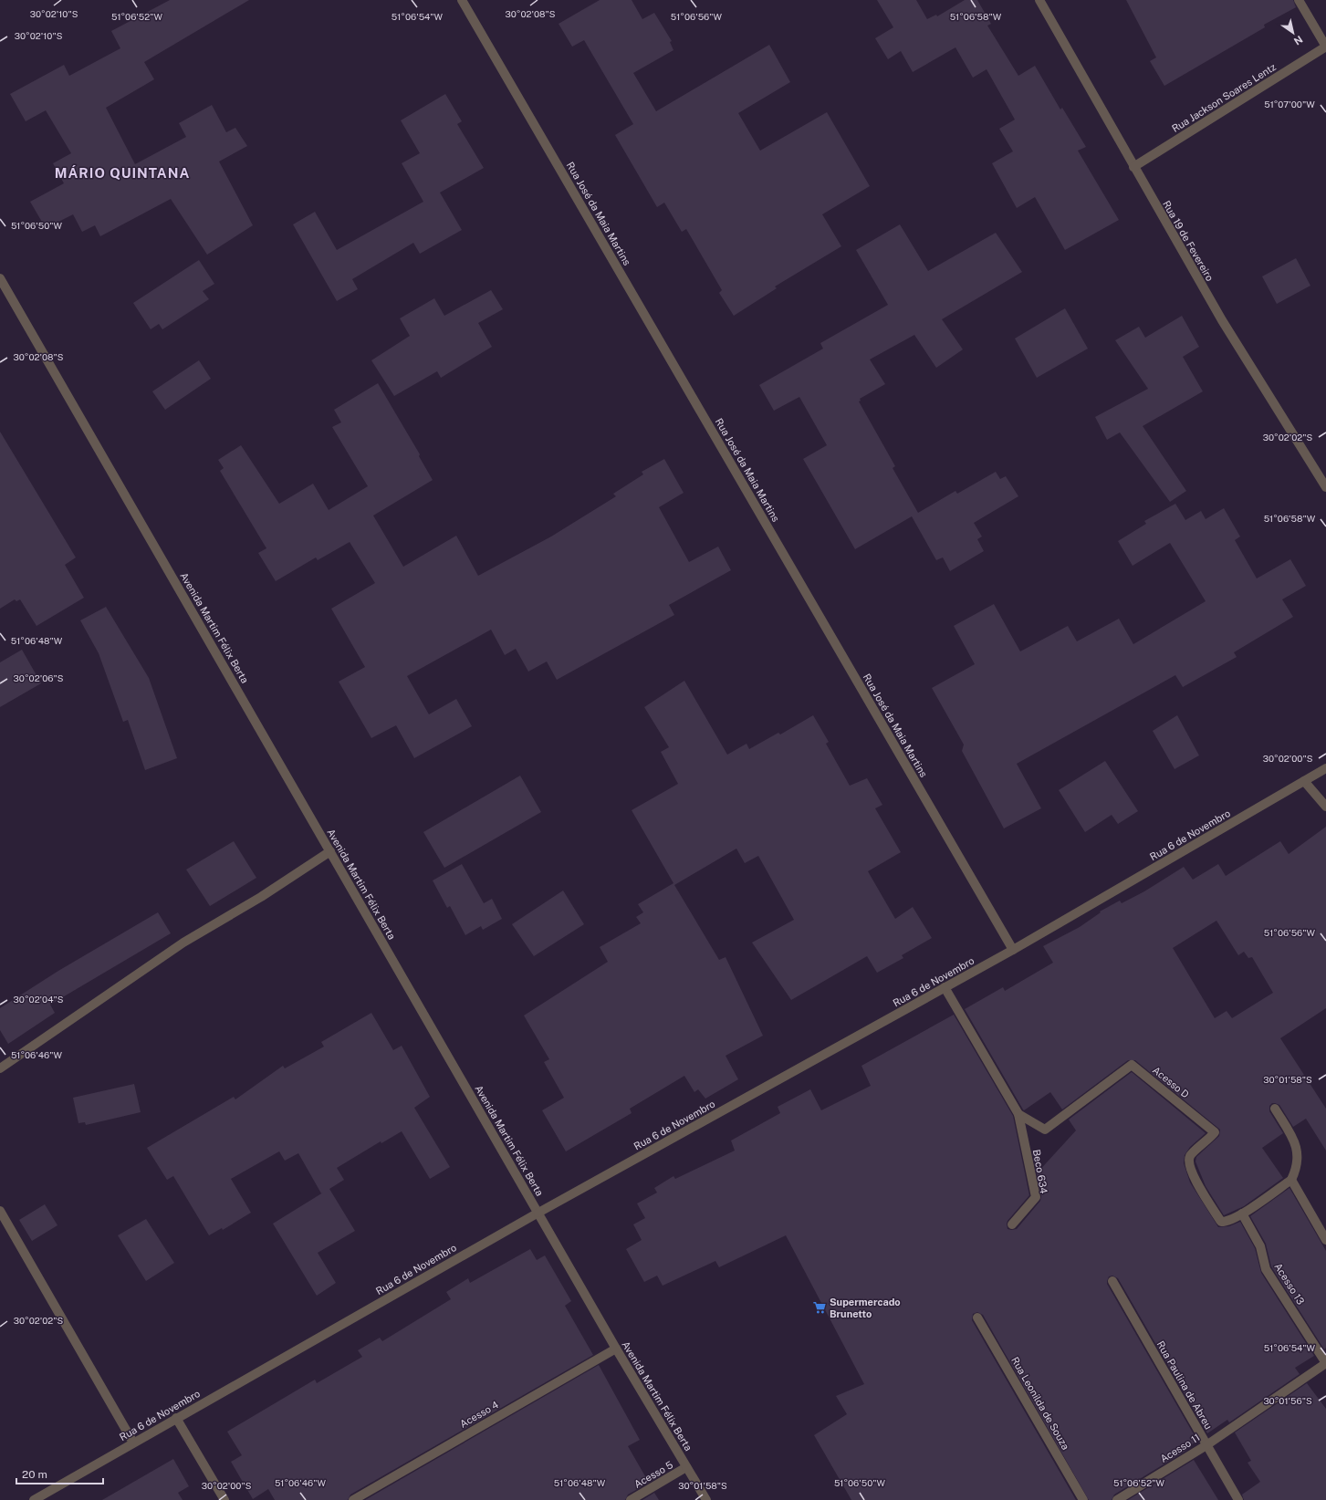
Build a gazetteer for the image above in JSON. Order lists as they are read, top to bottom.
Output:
{
  "streets": {
    "street": [
      "Rua Jackson Soares Lentz",
      "Rua José da Maia Martins",
      "Rua 19 de Fevereiro",
      "Avenida Martim Félix Berta",
      "Rua 6 de Novembro",
      "Acesso D",
      "Beco 634",
      "Acesso 13",
      "Rua Paulina de Abreu",
      "Rua Leonilda de Souza",
      "Acesso 4",
      "Acesso 11",
      "Acesso 5"
    ]
  },
  "crossings": [
    ["Rua Jackson Soares Lentz", "Rua 19 de Fevereiro"],
    ["Rua José da Maia Martins", "Rua 6 de Novembro"],
    ["Avenida Martim Félix Berta", "Rua 6 de Novembro"],
    ["Avenida Martim Félix Berta", "Acesso 4"],
    ["Avenida Martim Félix Berta", "Acesso 5"],
    ["Rua 6 de Novembro", "Acesso D"],
    ["Acesso D", "Beco 634"],
    ["Acesso D", "Acesso 13"],
    ["Acesso 13", "Acesso 11"],
    ["Rua Paulina de Abreu", "Acesso 11"]
  ],
  "districts": ["MÁRIO QUINTANA"],
  "places": {
    "supermarket": ["Supermercado Brunetto"]
  },
  "scale_bar": "20 m",
  "north": "bottom right",
  "coordinates": [
    "30°02'10\"S",
    "30°02'08\"S",
    "51°06'52\"W",
    "51°06'54\"W",
    "51°06'56\"W",
    "51°06'58\"W",
    "51°07'00\"W",
    "51°06'50\"W",
    "30°02'02\"S",
    "51°06'48\"W",
    "30°02'06\"S",
    "30°02'00\"S",
    "30°02'04\"S",
    "51°06'46\"W",
    "30°01'58\"S",
    "30°01'56\"S"
  ]
}
